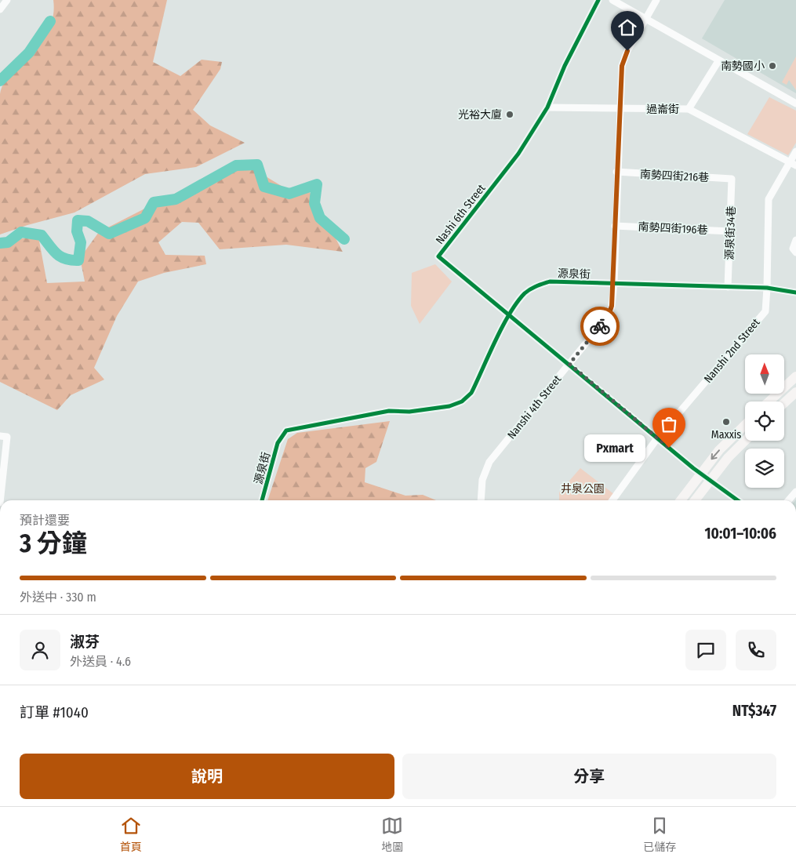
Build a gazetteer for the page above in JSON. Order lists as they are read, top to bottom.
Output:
{
  "streets": {
    "street": [
      "過崙街",
      "南勢四街216巷",
      "Nashi 6th Street",
      "南勢四街196巷",
      "源泉街34巷",
      "源泉街",
      "Nanshi 2nd Street",
      "Nanshi 4th Street"
    ]
  },
  "crossings": [
    ["過崙街", "Nashi 6th Street"],
    ["過崙街", "Nanshi 2nd Street"],
    ["過崙街", "Nanshi 4th Street"],
    ["南勢四街216巷", "源泉街34巷"],
    ["南勢四街216巷", "Nanshi 4th Street"],
    ["Nashi 6th Street", "源泉街"],
    ["Nashi 6th Street", "Nanshi 2nd Street"],
    ["Nashi 6th Street", "Nanshi 4th Street"],
    ["南勢四街196巷", "源泉街34巷"],
    ["南勢四街196巷", "Nanshi 4th Street"],
    ["源泉街34巷", "源泉街"],
    ["源泉街", "Nanshi 2nd Street"],
    ["源泉街", "Nanshi 4th Street"]
  ],
  "parks": ["井泉公園"],
  "places": [
    "南勢國小",
    "光裕大廈",
    "Maxxis",
    "Pxmart"
  ],
  "north": "top",
  "page": {
    "bubble": "Pxmart",
    "heading": ["3 分鐘", "預計還要", "10:01–10:06"],
    "panel": [
      "淑芬",
      "外送員 · 4.6",
      "訂單 #1040",
      "NT$347"
    ],
    "bar": "外送中 · 330 m",
    "buttons": ["說明", "分享"],
    "tabs": ["首頁", "地圖", "已儲存"]
  }
}
